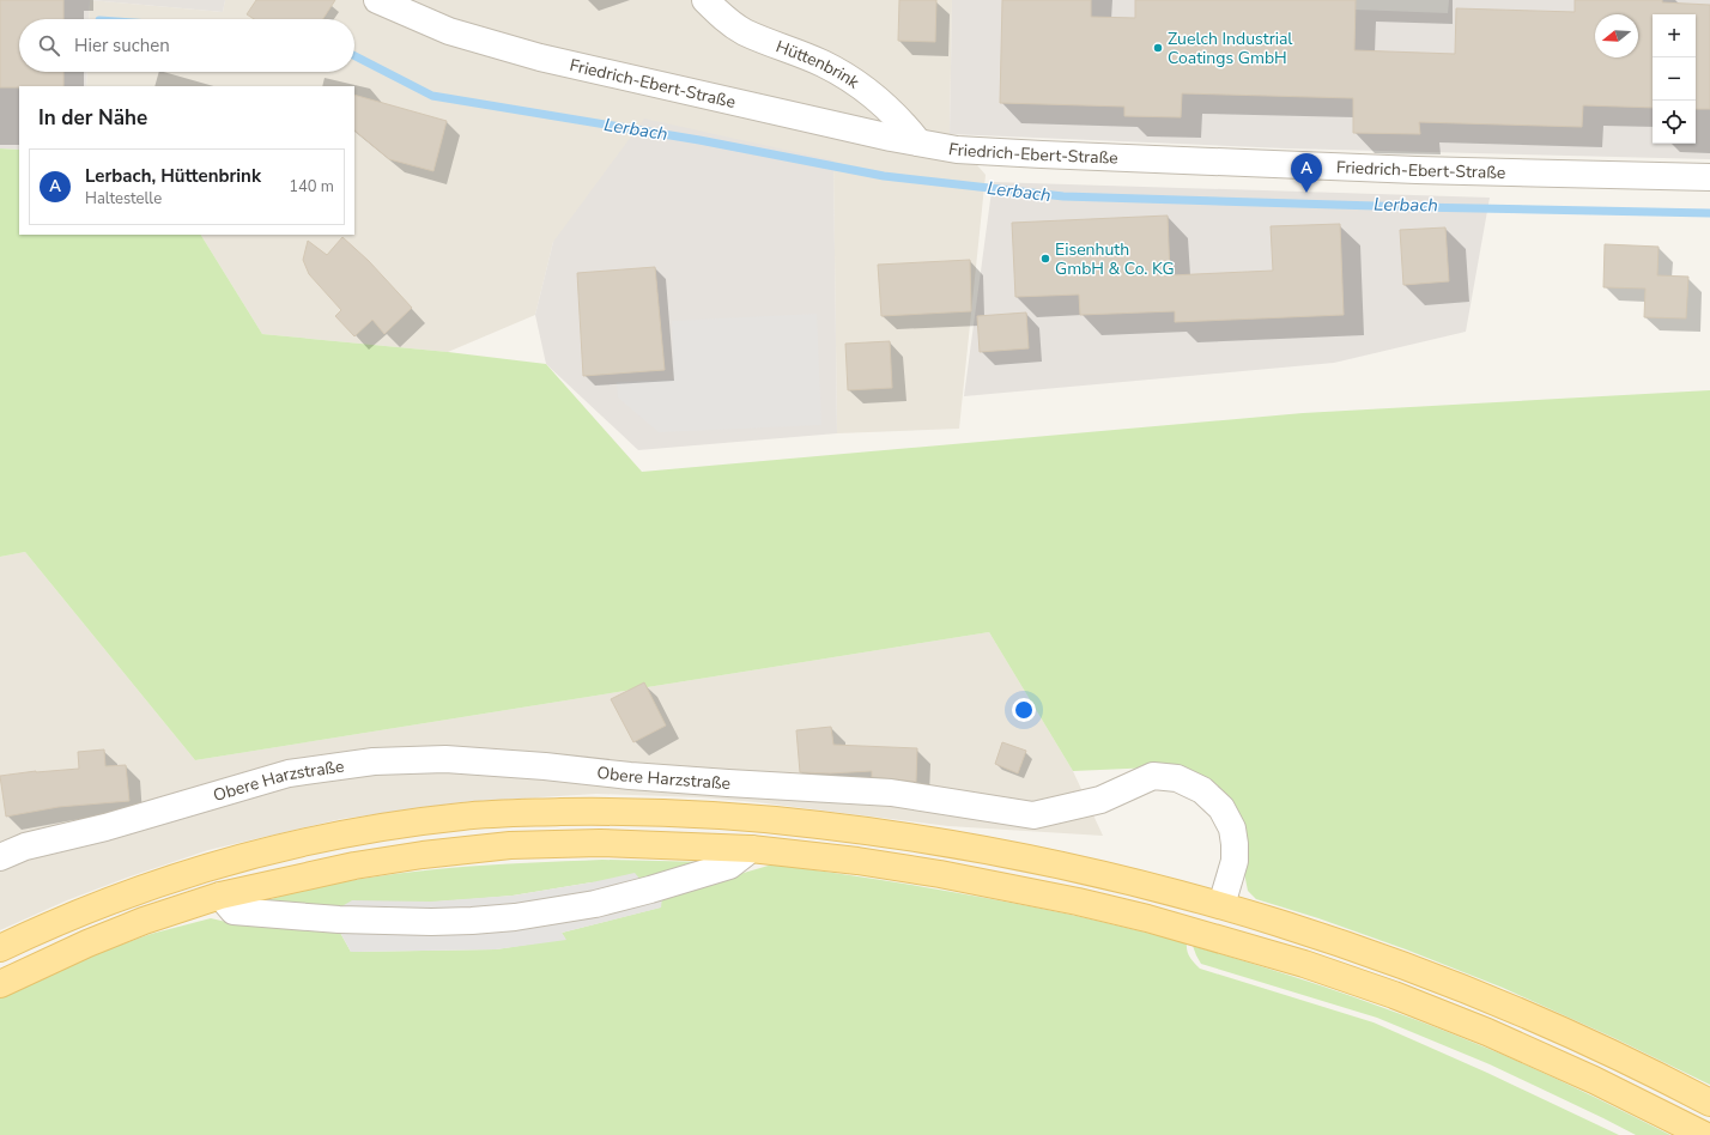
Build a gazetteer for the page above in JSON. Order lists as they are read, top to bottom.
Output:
{
  "streets": {
    "street": ["Hüttenbrink", "Friedrich-Ebert-Straße", "Obere Harzstraße"]
  },
  "crossings": [
    ["Hüttenbrink", "Friedrich-Ebert-Straße"]
  ],
  "water": ["Lerbach"],
  "places": ["Zuelch Industrial Coatings GmbH", "Eisenhuth GmbH & Co. KG"],
  "north": "left",
  "page": {
    "map_buttons": ["+", "−"],
    "search": "Hier suchen",
    "heading": "In der Nähe",
    "list": [
      {
        "mark": "A",
        "name": "Lerbach, Hüttenbrink",
        "note": "Haltestelle",
        "value": "140 m"
      }
    ],
    "pins": "A"
  }
}
